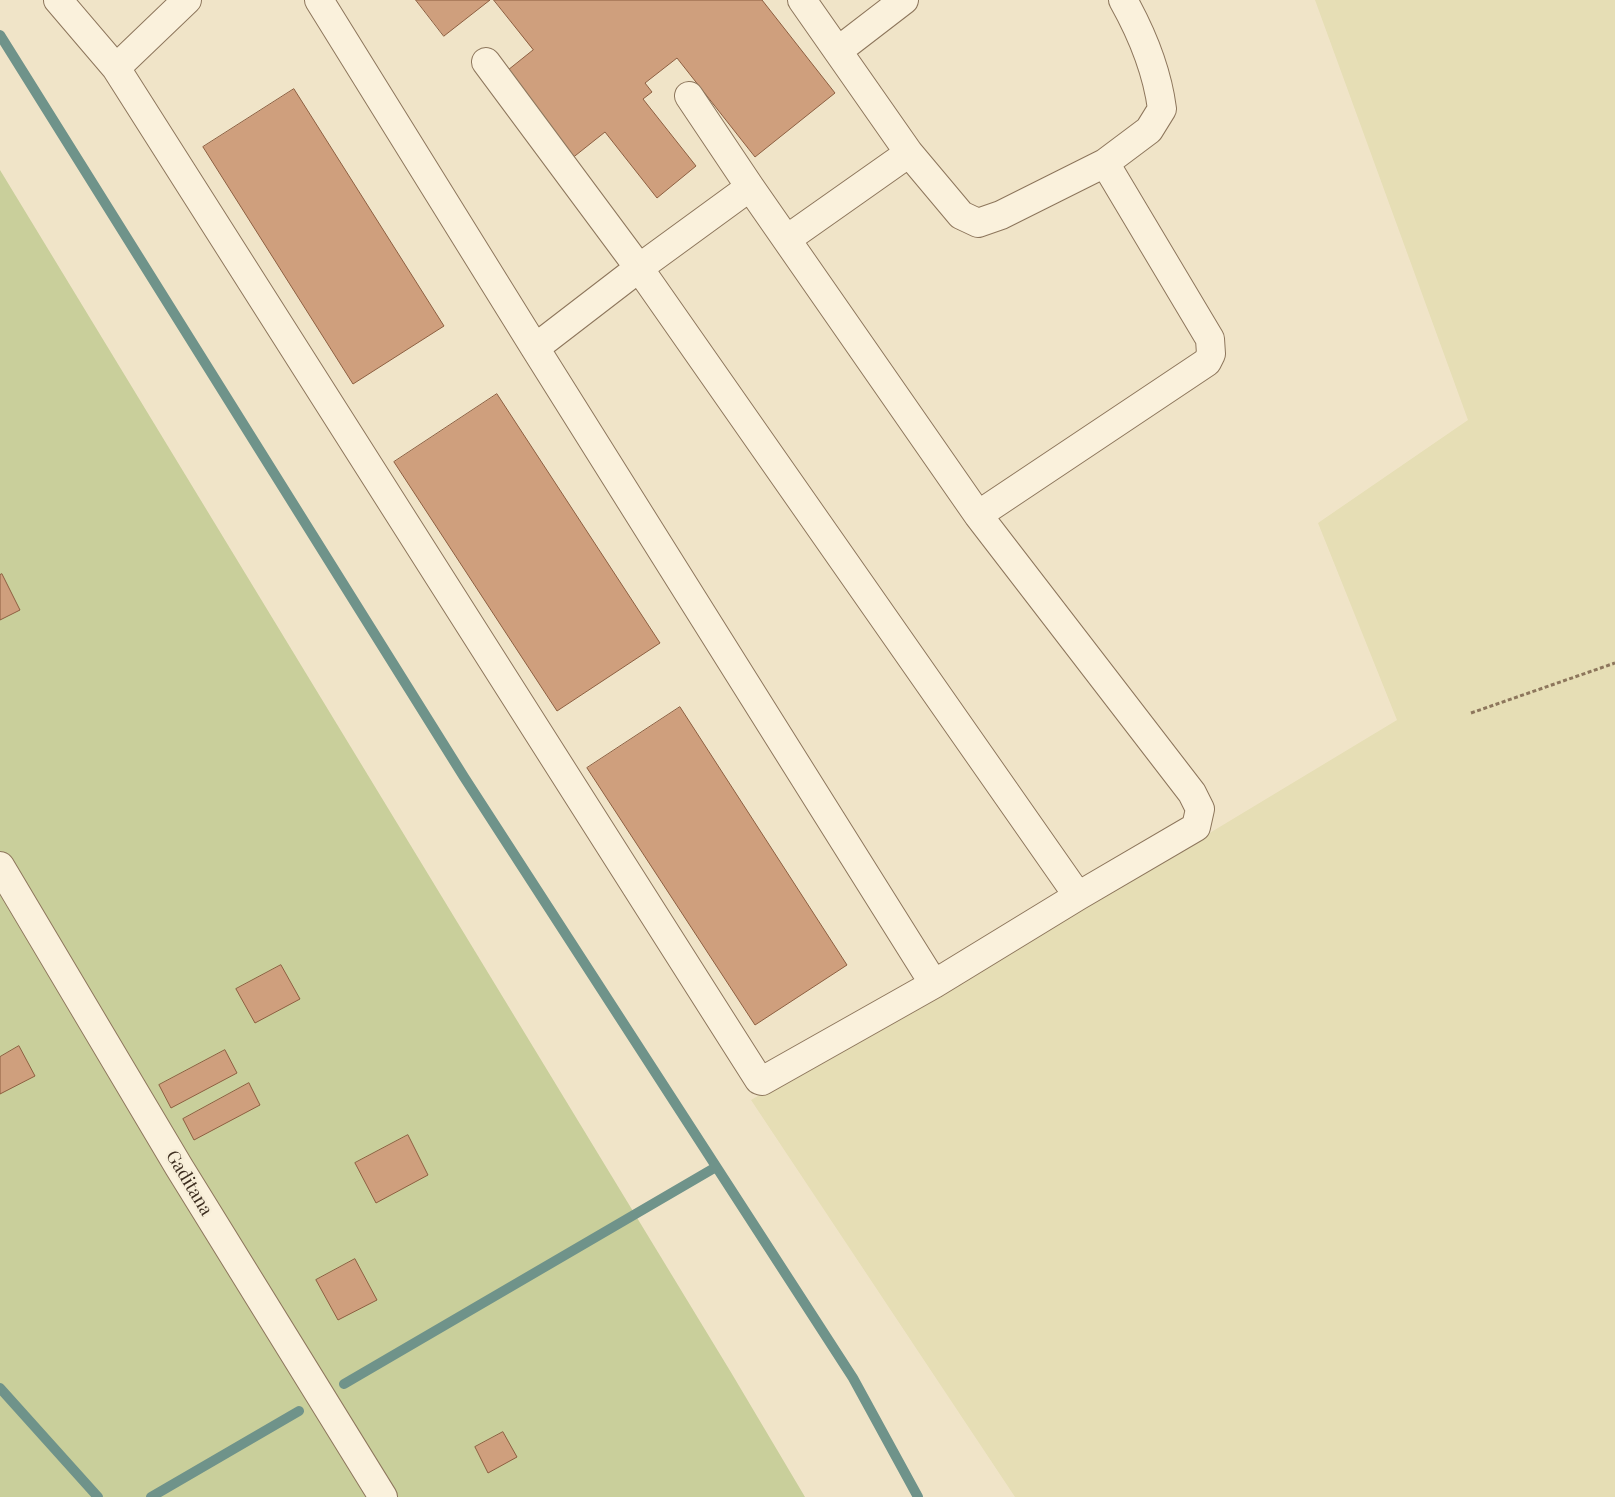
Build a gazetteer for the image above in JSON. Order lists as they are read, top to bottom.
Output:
{
  "streets": {
    "street": ["Gaditana"]
  }
}
